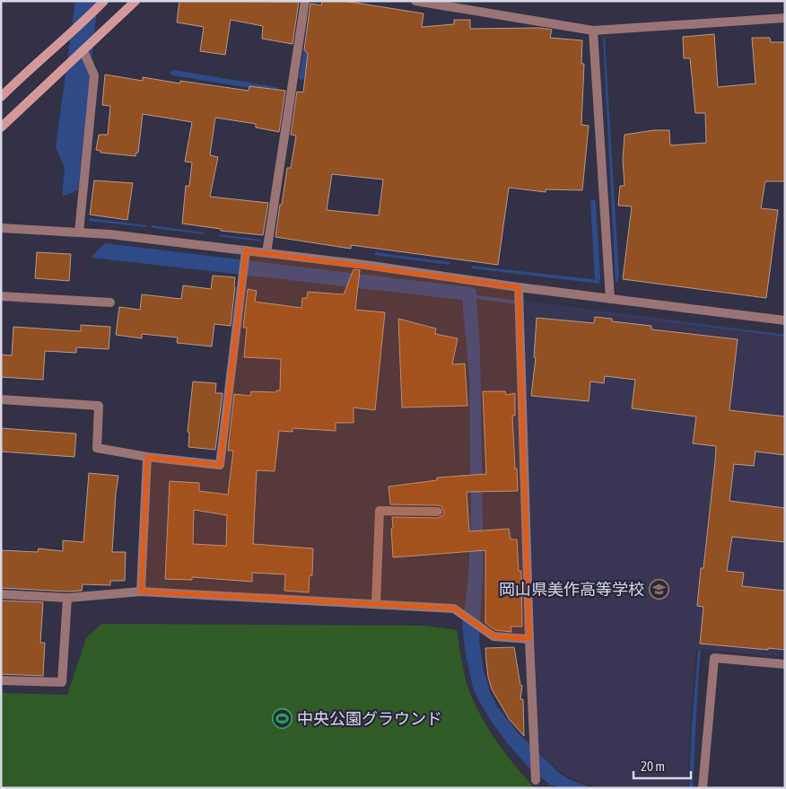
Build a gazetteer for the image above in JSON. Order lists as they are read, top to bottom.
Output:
{
  "places": {
    "school or university": ["岡山県美作高等学校"],
    "sports": ["中央公園グラウンド"]
  },
  "scale_bar": "20 m"
}
